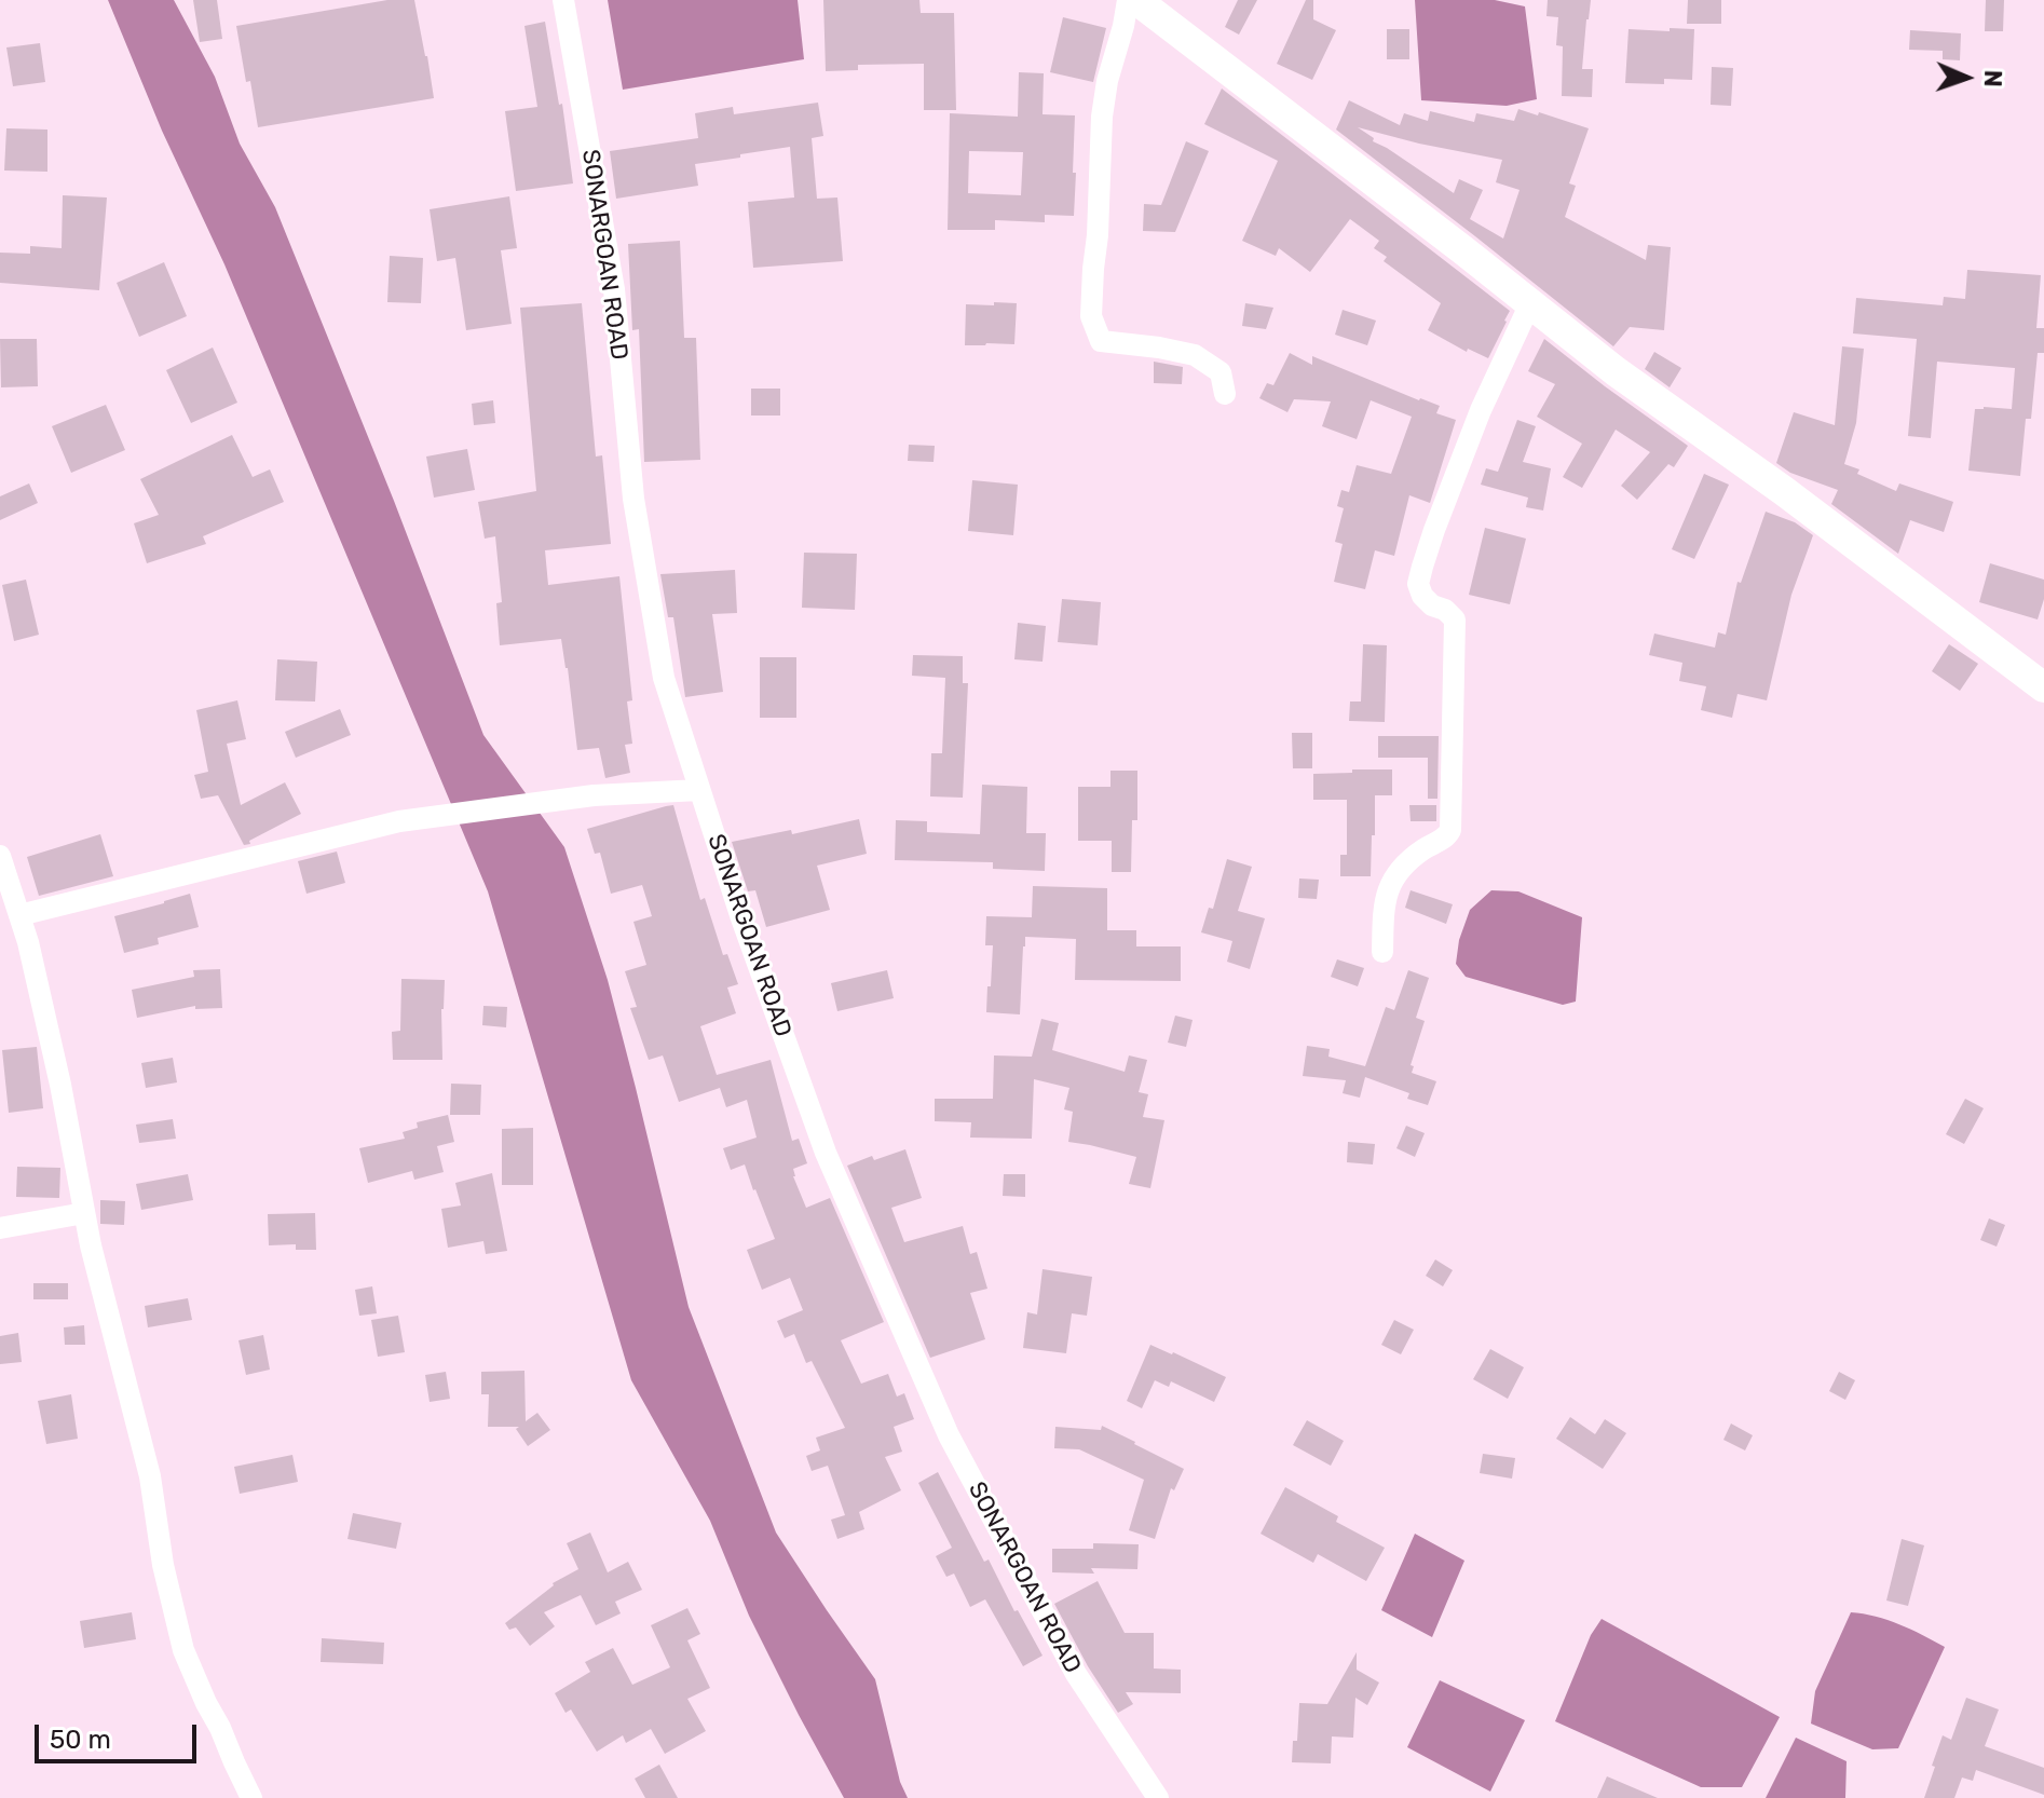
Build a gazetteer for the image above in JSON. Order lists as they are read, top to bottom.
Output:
{
  "streets": {
    "street": ["SONARGOAN ROAD"]
  },
  "scale_bar": "50 m",
  "north": "right"
}
